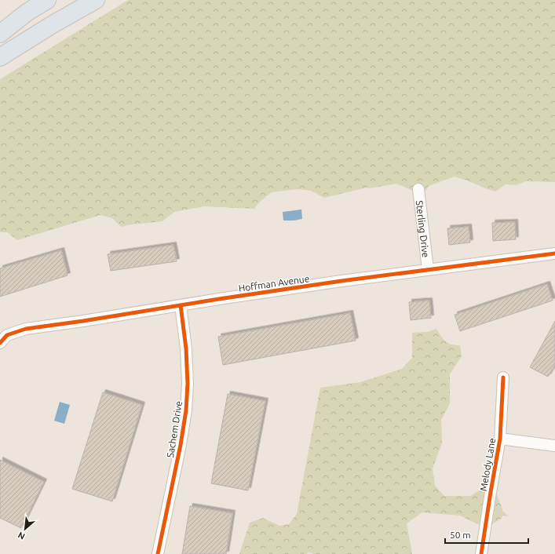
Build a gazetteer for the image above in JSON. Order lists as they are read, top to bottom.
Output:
{
  "streets": {
    "street": [
      "Sterling Drive",
      "Hoffman Avenue",
      "Sachem Drive",
      "Melody Lane"
    ]
  },
  "crossings": [
    ["Sterling Drive", "Hoffman Avenue"],
    ["Hoffman Avenue", "Sachem Drive"]
  ],
  "scale_bar": "50 m",
  "north": "bottom left"
}
